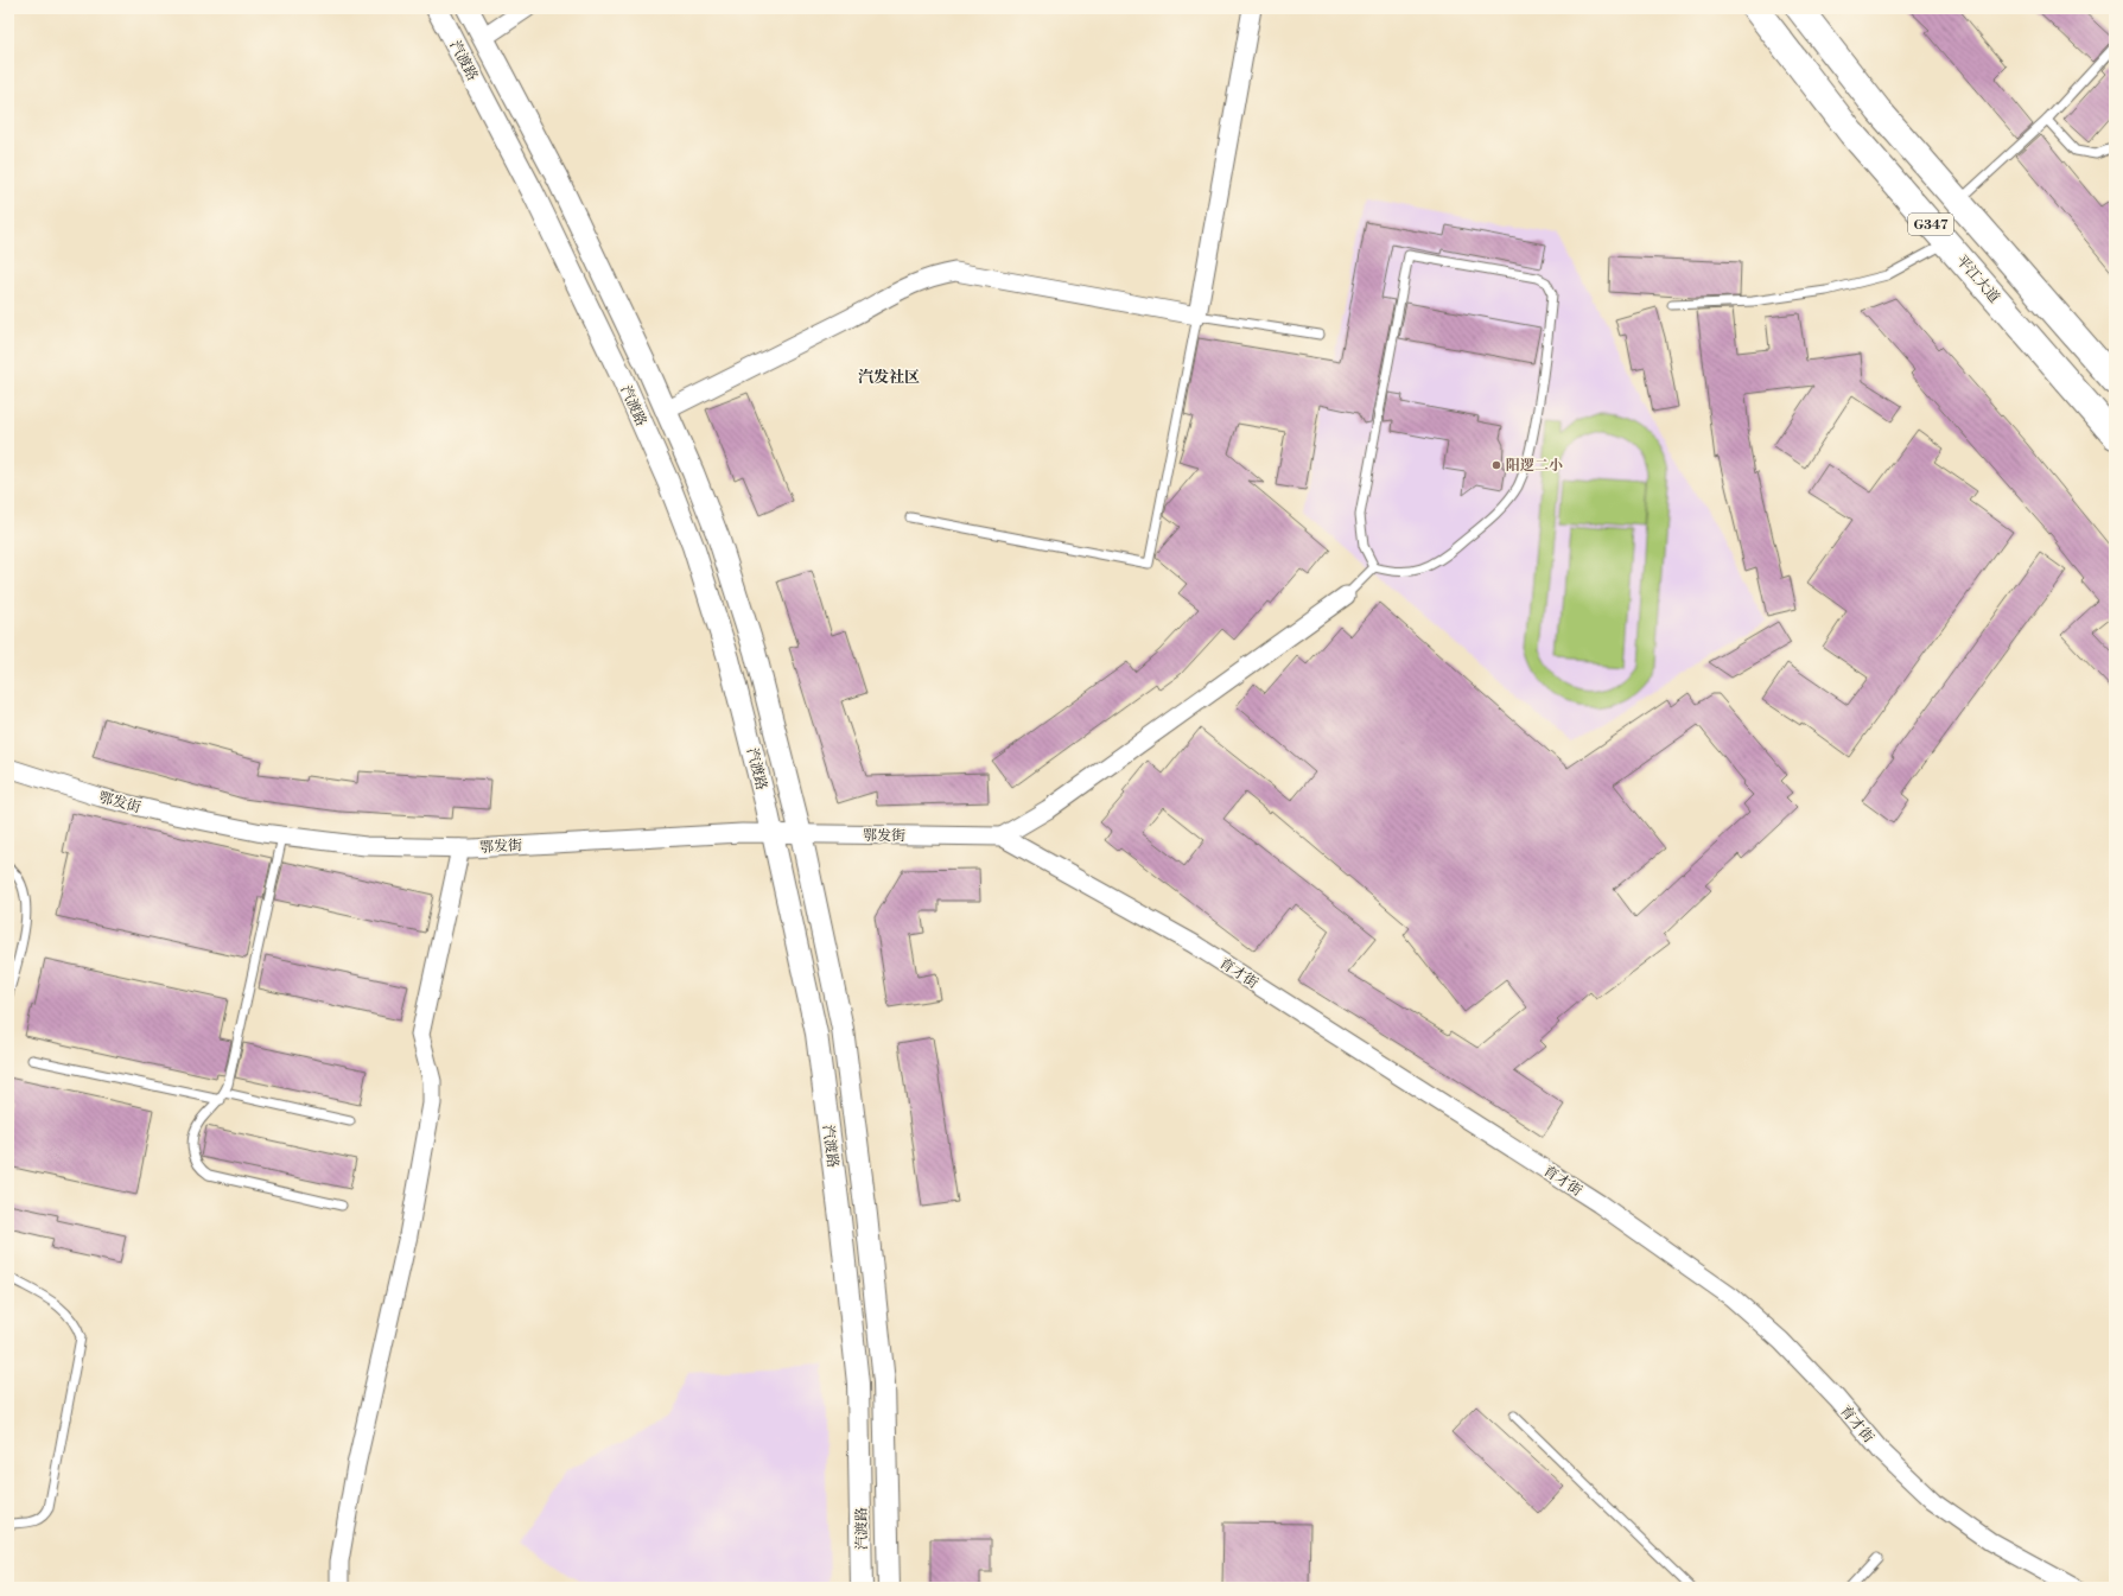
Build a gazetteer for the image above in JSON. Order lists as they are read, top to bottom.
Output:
{
  "streets": {
    "highway": ["G347", "平江大道"],
    "street": ["汽渡路", "鄂发街", "育才街"]
  },
  "crossings": [
    ["汽渡路", "鄂发街"],
    ["鄂发街", "育才街"]
  ],
  "districts": ["汽发社区"],
  "places": ["阳逻二小"]
}
